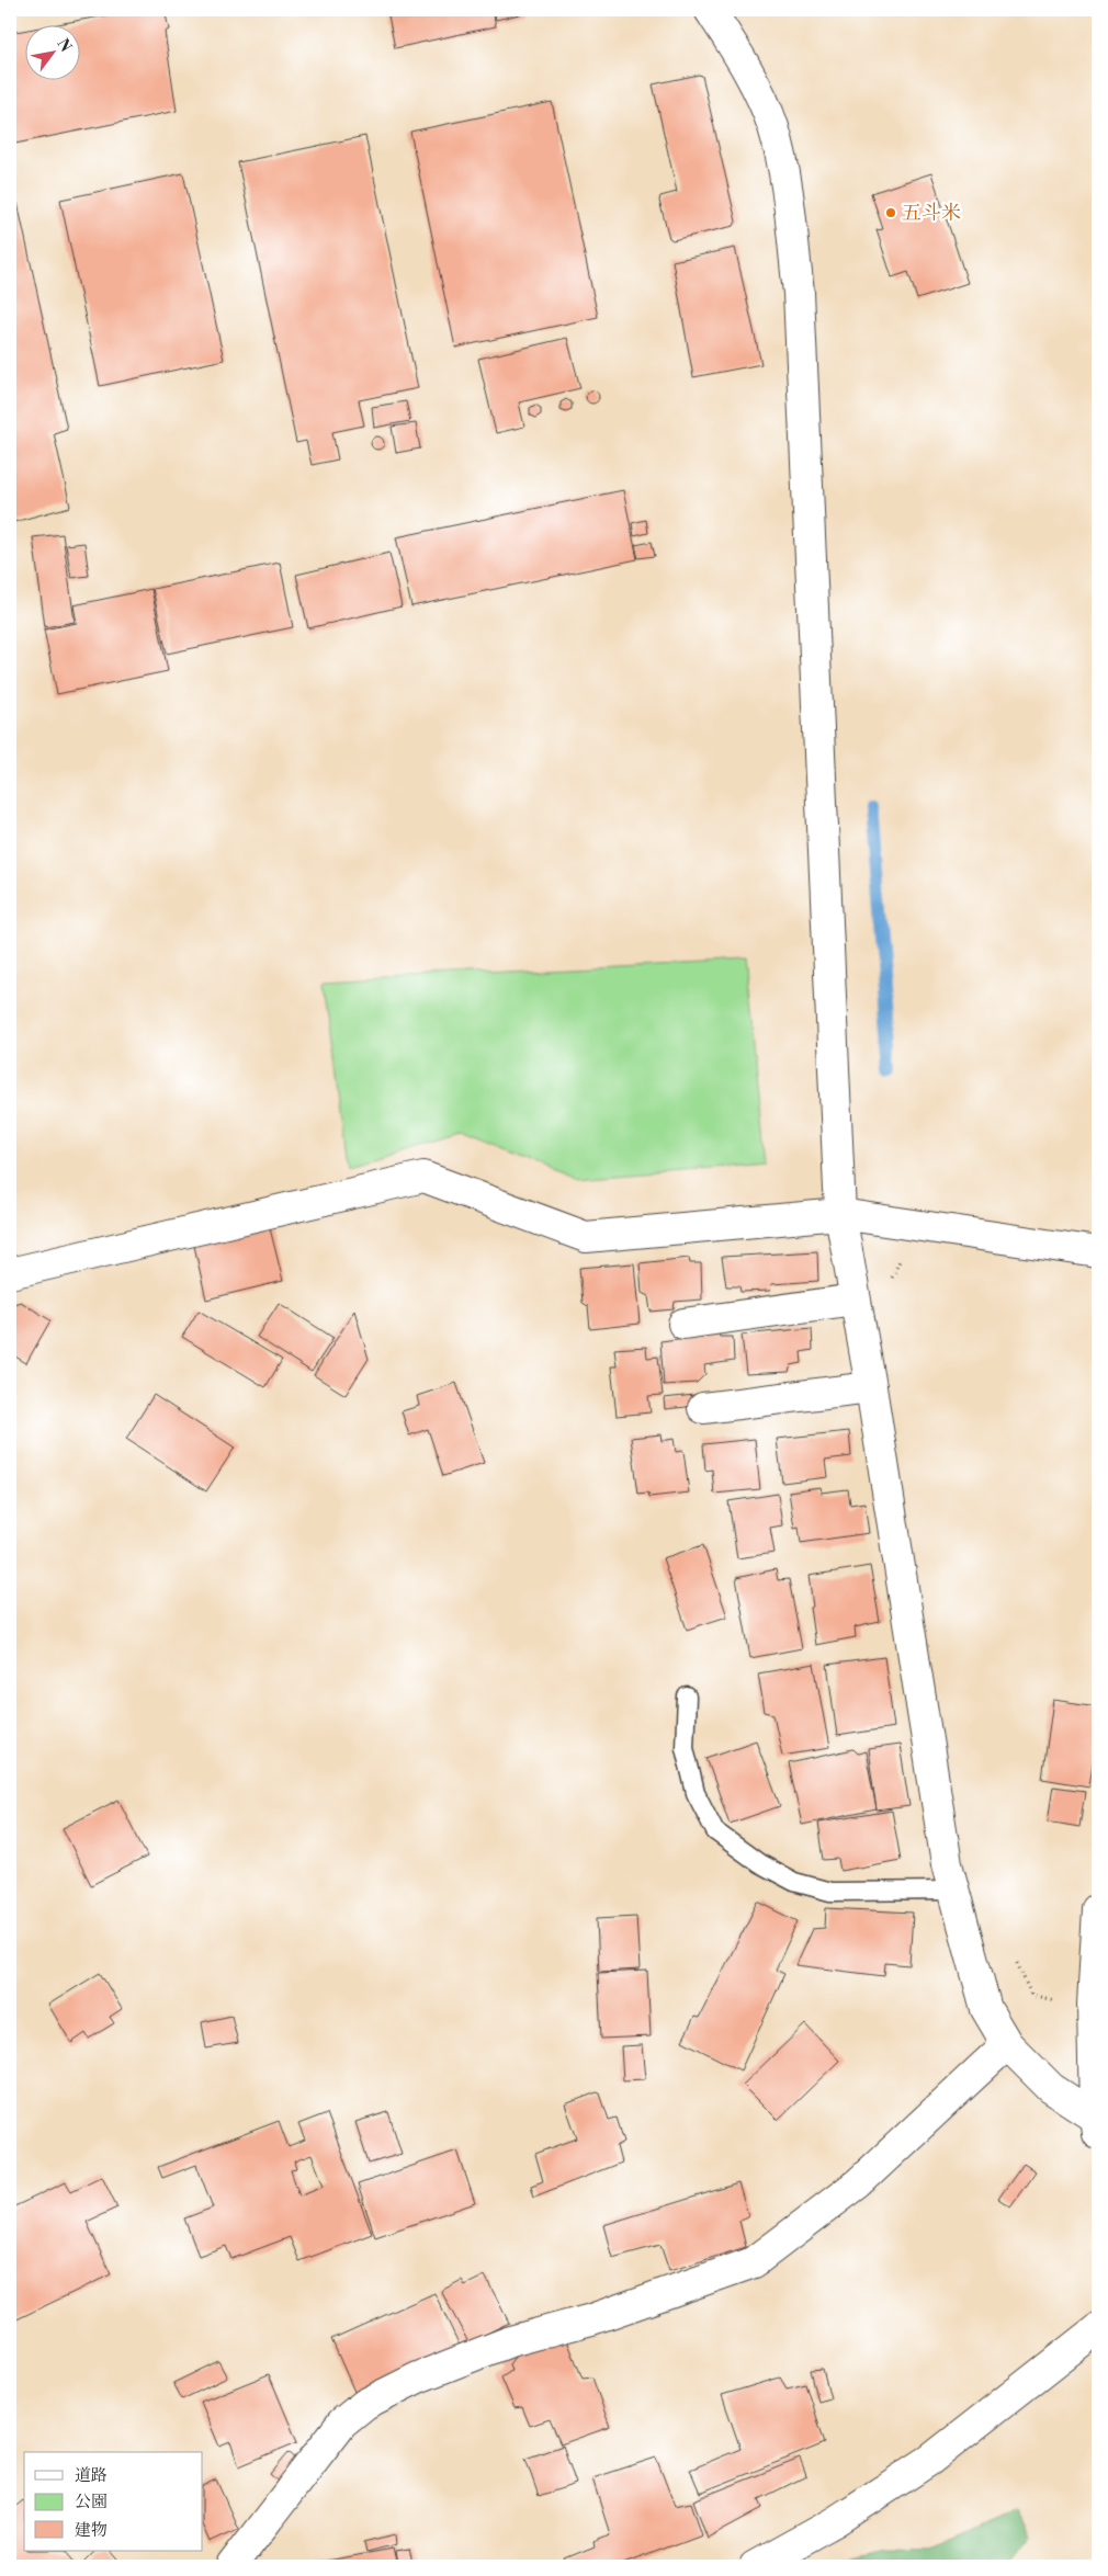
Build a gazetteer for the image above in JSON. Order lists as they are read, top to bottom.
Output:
{
  "places": ["五斗米"],
  "legend": ["道路", "公園", "建物"],
  "north": "top right"
}
